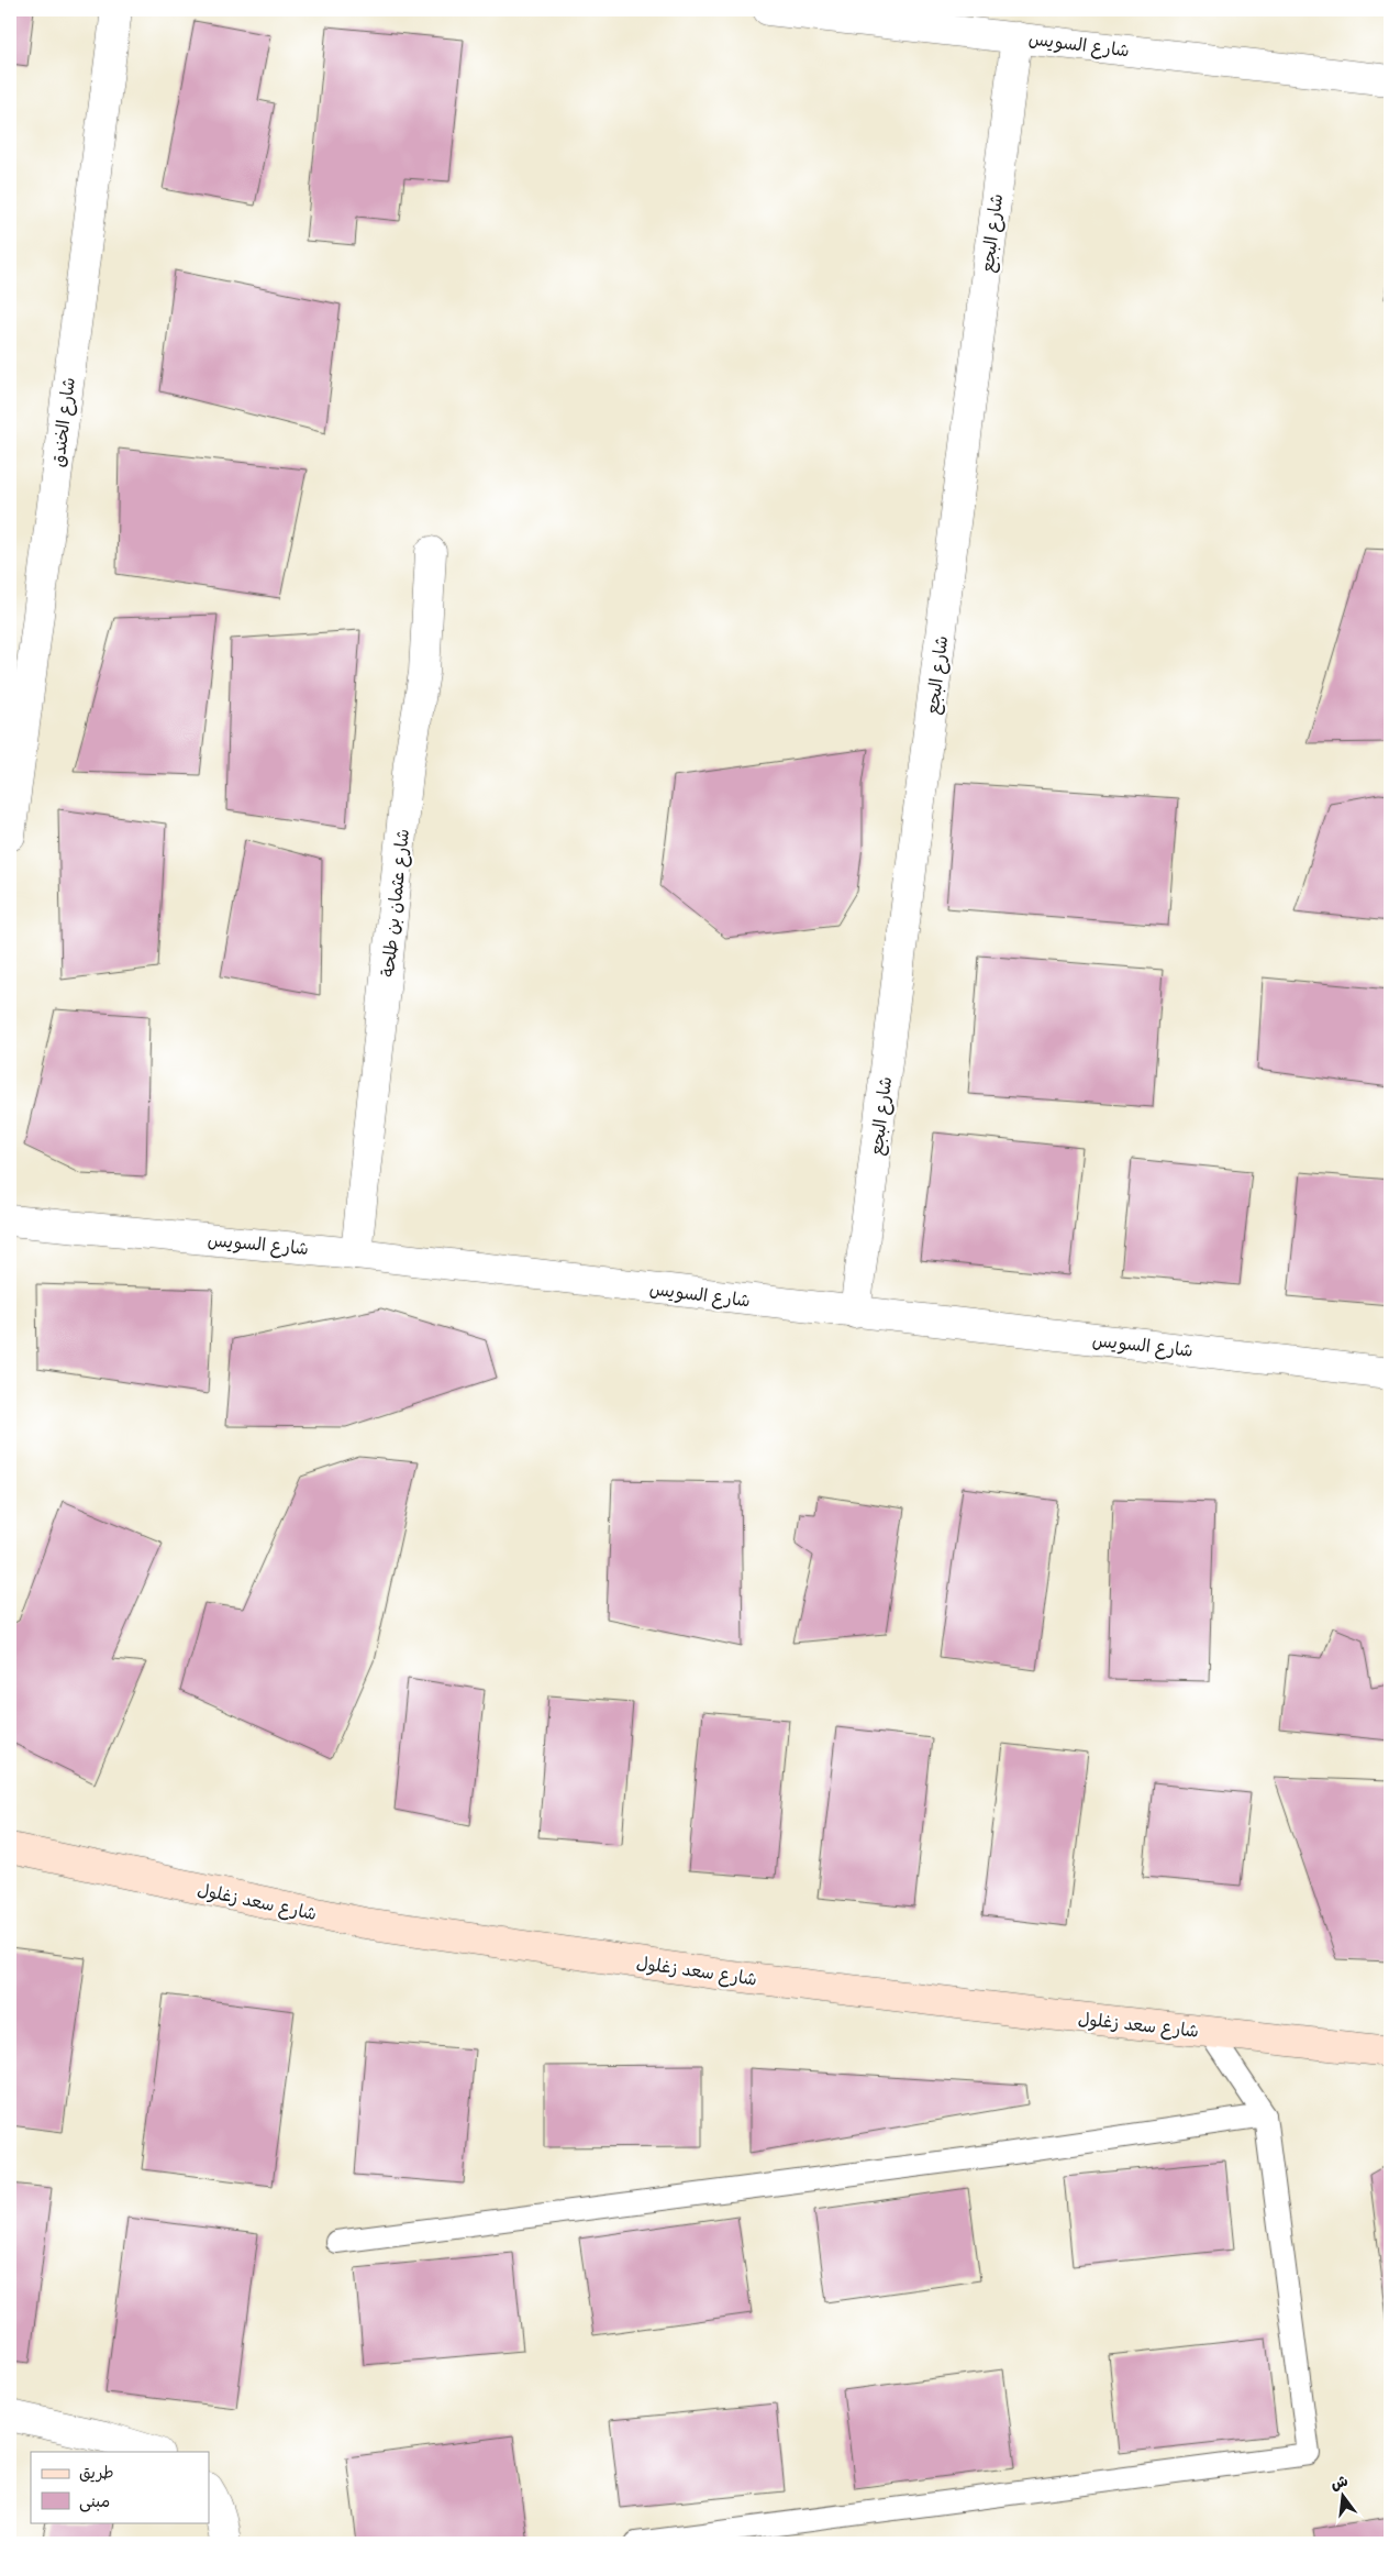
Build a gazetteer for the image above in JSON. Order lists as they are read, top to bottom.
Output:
{
  "streets": {
    "main road": ["شارع سعد زغلول"],
    "street": [
      "شارع السويس",
      "شارع البجع",
      "شارع الخندق",
      "شارع عثمان بن طلحة"
    ]
  },
  "crossings": [
    ["شارع السويس", "شارع البجع"],
    ["شارع السويس", "شارع عثمان بن طلحة"]
  ],
  "legend": ["طريق", "مبنى"],
  "north": "top"
}
